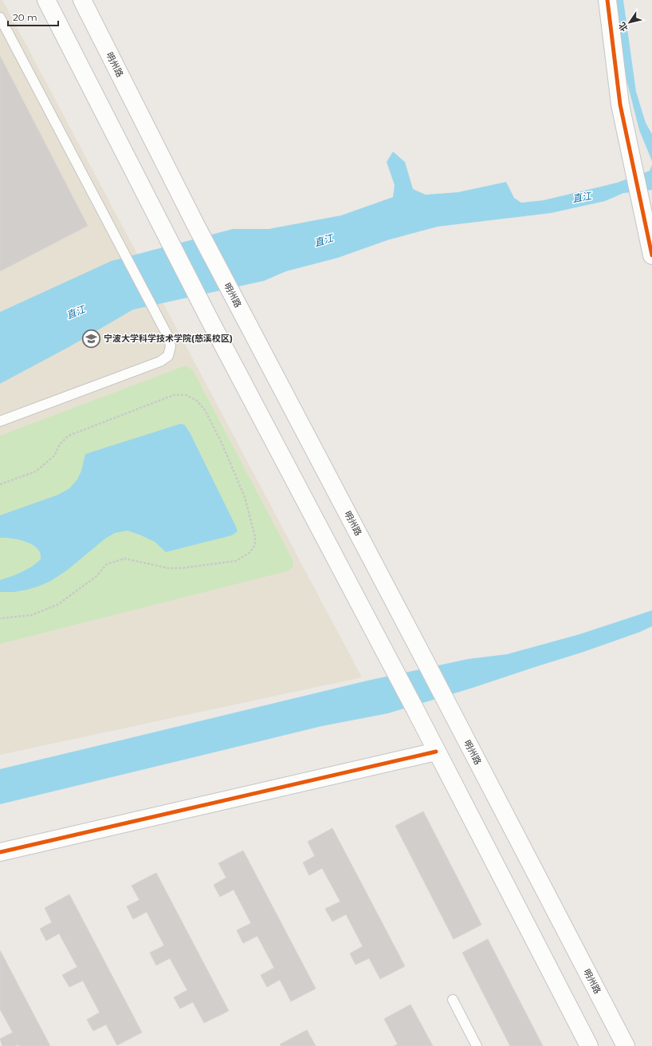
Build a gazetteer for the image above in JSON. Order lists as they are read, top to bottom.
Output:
{
  "streets": {
    "main road": ["明州路"]
  },
  "water": ["直江"],
  "places": {
    "school or university": ["宁波大学科学技术学院(慈溪校区)"]
  },
  "scale_bar": "20 m",
  "north": "bottom left"
}
